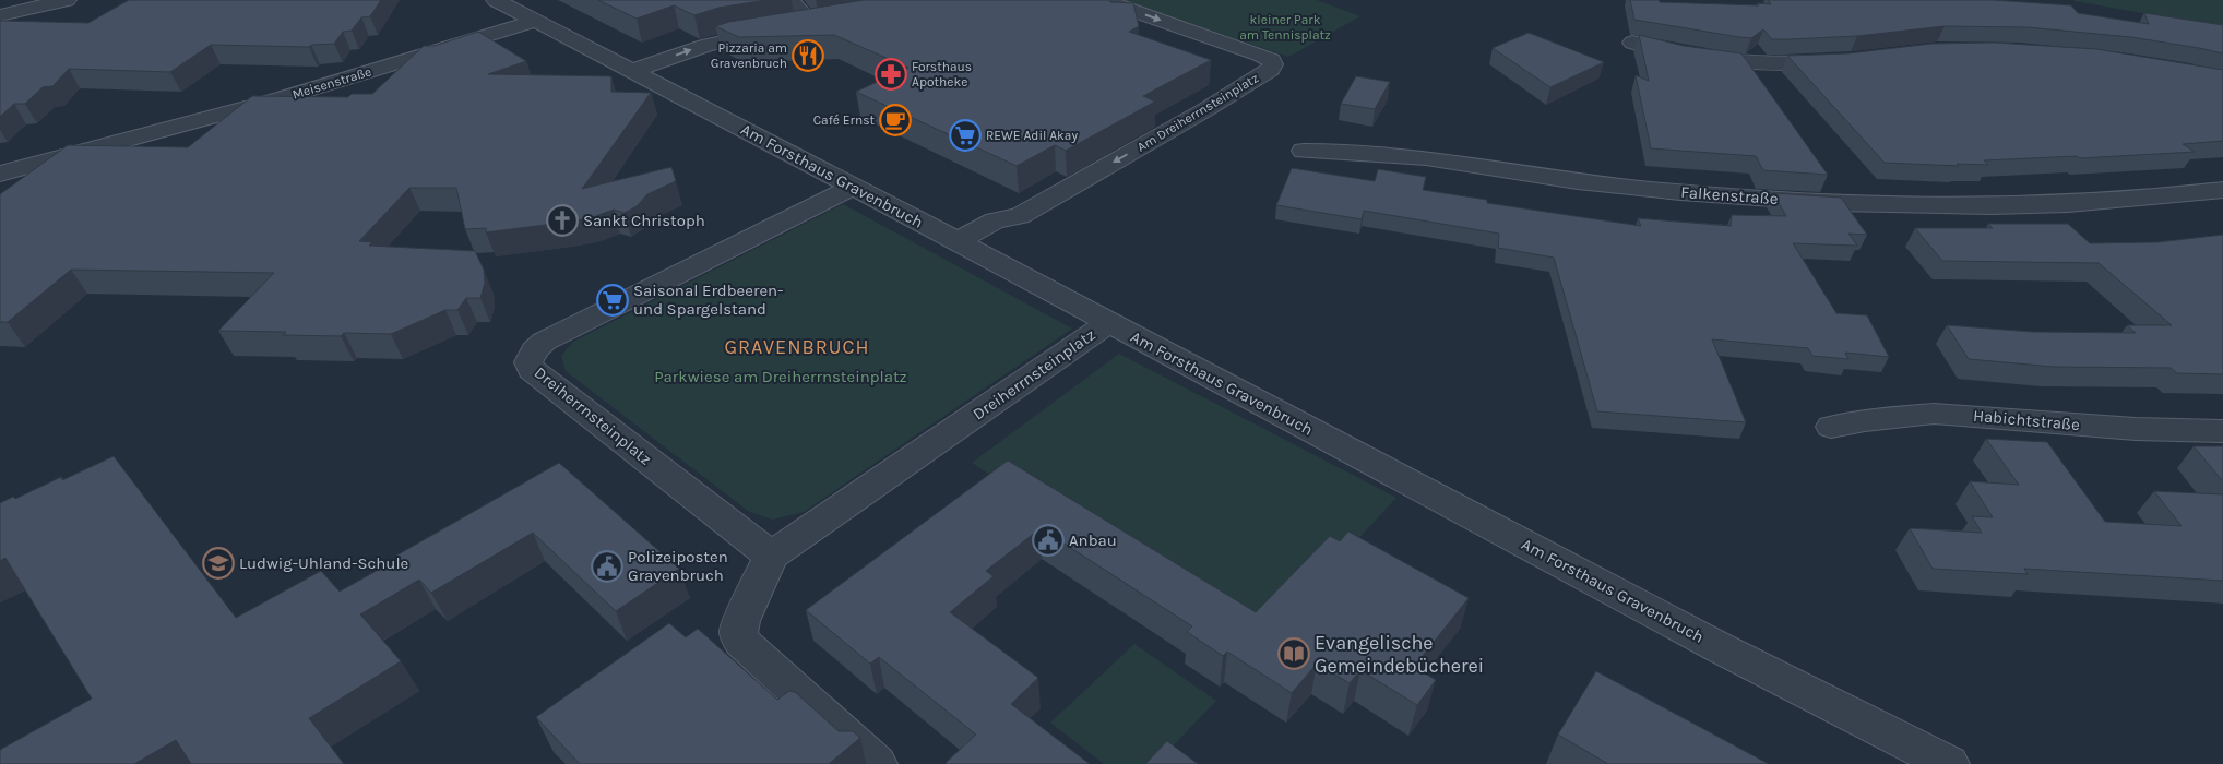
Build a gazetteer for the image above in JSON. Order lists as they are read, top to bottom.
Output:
{
  "streets": {
    "street": [
      "Meisenstraße",
      "Am Dreiherrnsteinplatz",
      "Am Forsthaus Gravenbruch",
      "Falkenstraße",
      "Dreiherrnsteinplatz",
      "Habichtstraße"
    ]
  },
  "crossings": [
    ["Meisenstraße", "Am Forsthaus Gravenbruch"],
    ["Am Dreiherrnsteinplatz", "Am Forsthaus Gravenbruch"],
    ["Am Forsthaus Gravenbruch", "Dreiherrnsteinplatz"]
  ],
  "districts": ["GRAVENBRUCH"],
  "parks": ["kleiner Park am Tennisplatz", "Parkwiese am Dreiherrnsteinplatz"],
  "places": {
    "restaurant": ["Pizzaria am Gravenbruch"],
    "pharmacy": ["Forsthaus Apotheke"],
    "cafe": ["Café Ernst"],
    "supermarket": ["REWE Adil Akay", "Saisonal Erdbeeren- und Spargelstand"],
    "church": ["Sankt Christoph"],
    "public building": ["Anbau", "Polizeiposten Gravenbruch"],
    "school or university": ["Ludwig-Uhland-Schule"],
    "library": ["Evangelische Gemeindebücherei"]
  }
}
